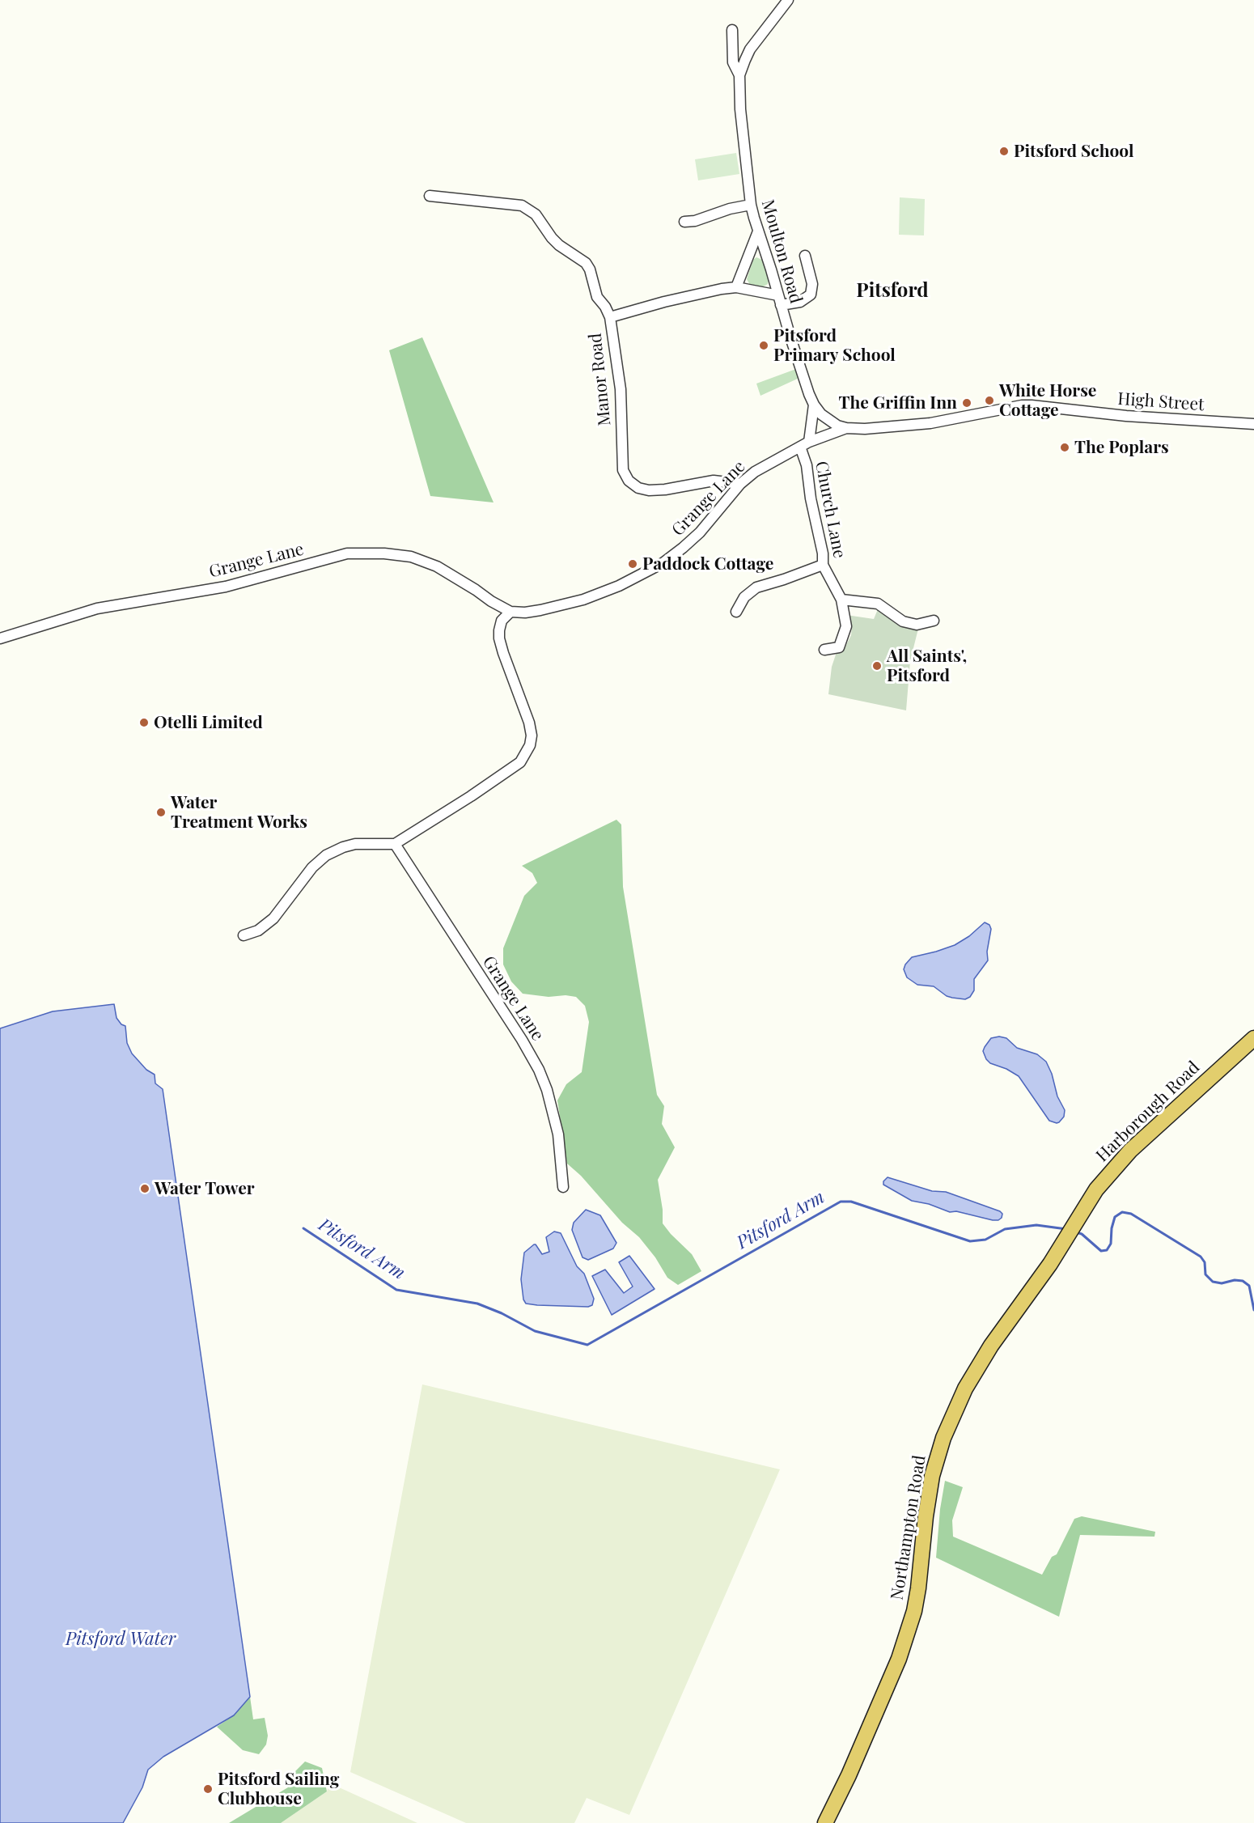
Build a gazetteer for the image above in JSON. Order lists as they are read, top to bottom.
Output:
{
  "streets": {
    "highway": ["Harborough Road", "Northampton Road"],
    "street": [
      "Moulton Road",
      "Manor Road",
      "High Street",
      "Grange Lane",
      "Church Lane"
    ]
  },
  "crossings": [
    ["Moulton Road", "Manor Road"],
    ["Moulton Road", "High Street"],
    ["Moulton Road", "Grange Lane"],
    ["Manor Road", "Grange Lane"],
    ["Grange Lane", "Church Lane"],
    ["Harborough Road", "Northampton Road"]
  ],
  "districts": ["Pitsford"],
  "water": ["Pitsford Arm", "Pitsford Water"],
  "places": [
    "Pitsford School",
    "Pitsford Primary School",
    "White Horse Cottage",
    "The Griffin Inn",
    "The Poplars",
    "Paddock Cottage",
    "All Saints', Pitsford",
    "Otelli Limited",
    "Water Treatment Works",
    "Water Tower",
    "Pitsford Sailing Clubhouse"
  ]
}
